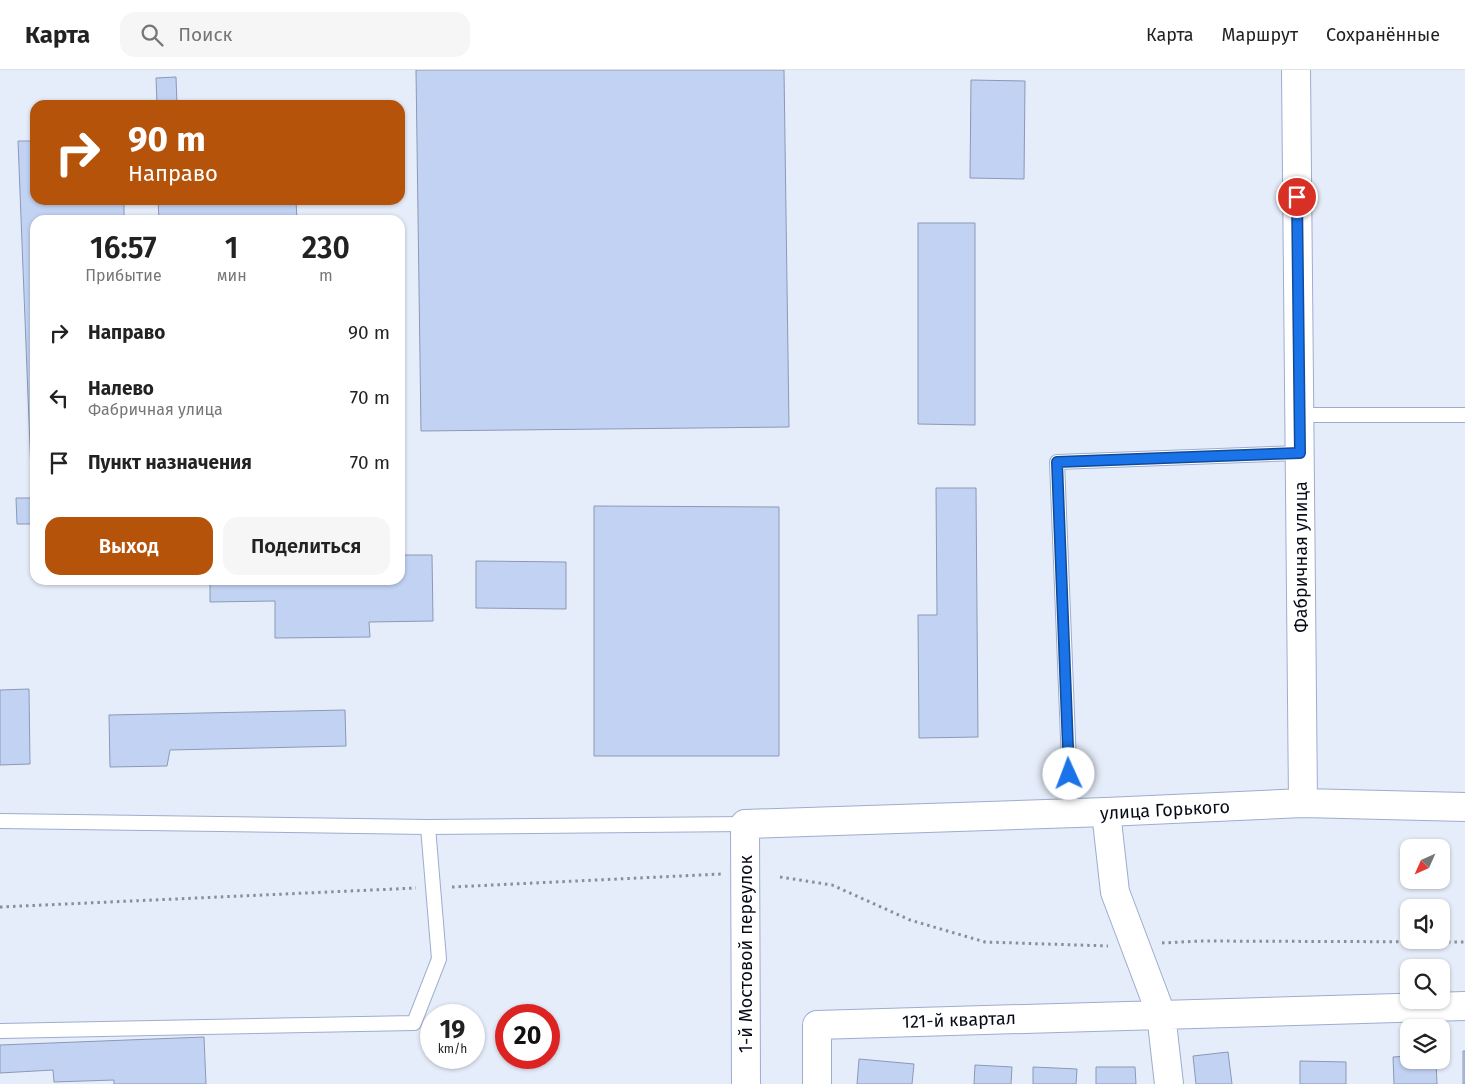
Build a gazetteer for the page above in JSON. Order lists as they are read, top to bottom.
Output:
{
  "streets": {
    "street": [
      "Фабричная улица",
      "улица Горького",
      "1-й Мостовой переулок",
      "121-й квартал"
    ]
  },
  "crossings": [
    ["Фабричная улица", "улица Горького"],
    ["улица Горького", "1-й Мостовой переулок"]
  ],
  "north": "bottom left",
  "page": {
    "header": "Карта",
    "search": "Поиск",
    "nav": ["Карта", "Маршрут", "Сохранённые"],
    "turn": ["90 m", "Направо"],
    "eta": [
      "16:57",
      "Прибытие",
      "1",
      "мин",
      "230",
      "m"
    ],
    "list": [
      {
        "name": "Направо",
        "value": "90 m"
      },
      {
        "name": "Налево",
        "note": "Фабричная улица",
        "value": "70 m"
      },
      {
        "name": "Пункт назначения",
        "value": "70 m"
      }
    ],
    "buttons": ["Выход", "Поделиться"],
    "speed": "19 km/h",
    "limit": "20"
  }
}
